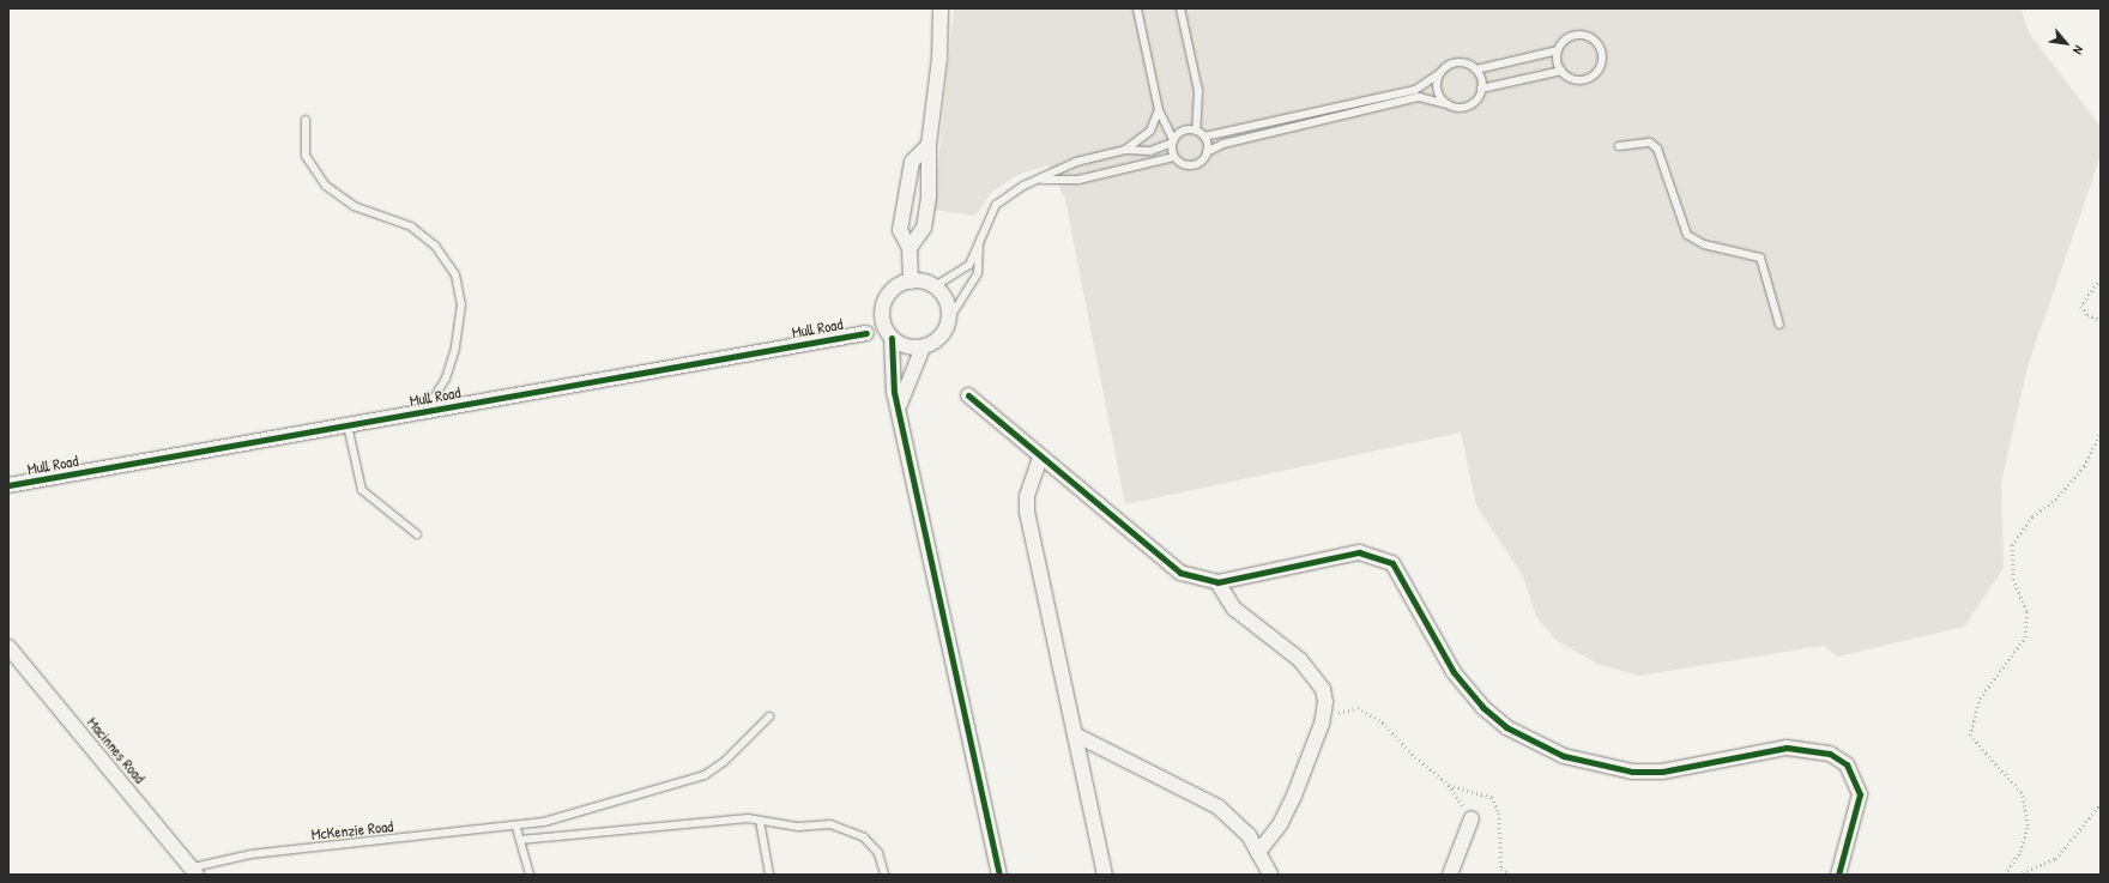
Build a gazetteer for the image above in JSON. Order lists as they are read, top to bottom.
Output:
{
  "streets": {
    "street": ["Mull Road", "Macinnes Road"],
    "lane": ["McKenzie Road"]
  },
  "crossings": [
    ["Macinnes Road", "McKenzie Road"]
  ],
  "north": "bottom right"
}
